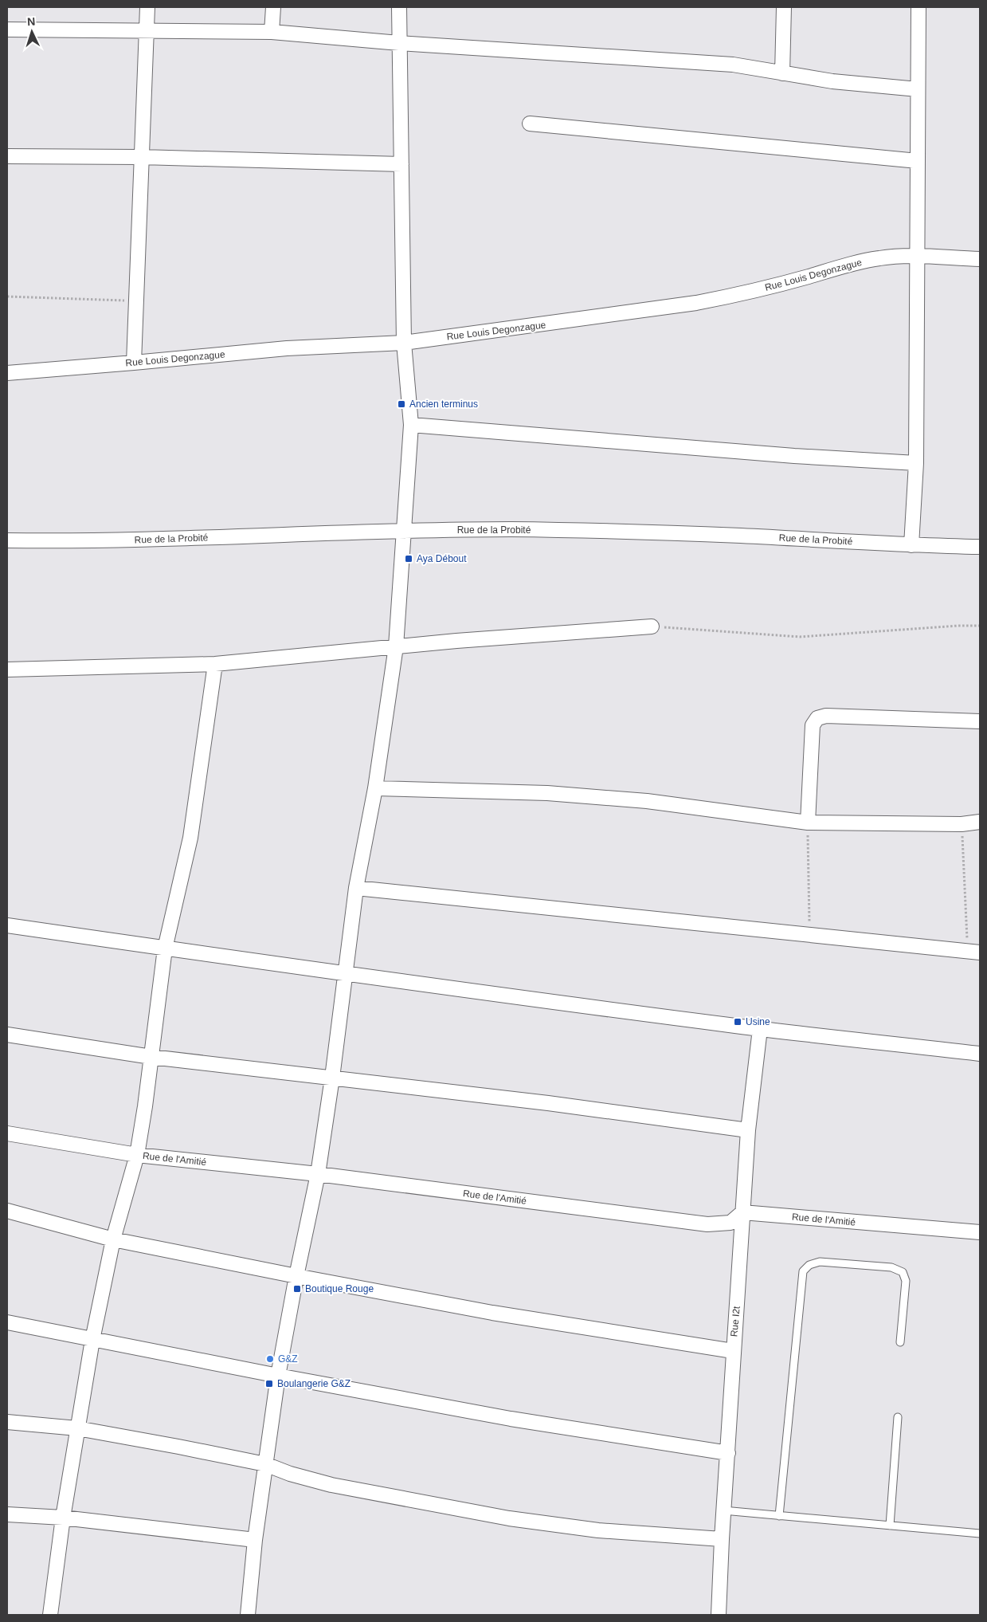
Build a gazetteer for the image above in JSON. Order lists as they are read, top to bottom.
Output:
{
  "streets": {
    "street": [
      "Rue Louis Degonzague",
      "Rue de la Probité",
      "Rue de l'Amitié",
      "Rue I2t"
    ]
  },
  "crossings": [
    ["Rue de l'Amitié", "Rue I2t"]
  ],
  "places": {
    "transit": [
      "Ancien terminus",
      "Aya Débout",
      "Usine",
      "Boutique Rouge",
      "Boulangerie G&Z"
    ],
    "other": ["G&Z"]
  },
  "north": "top"
}
